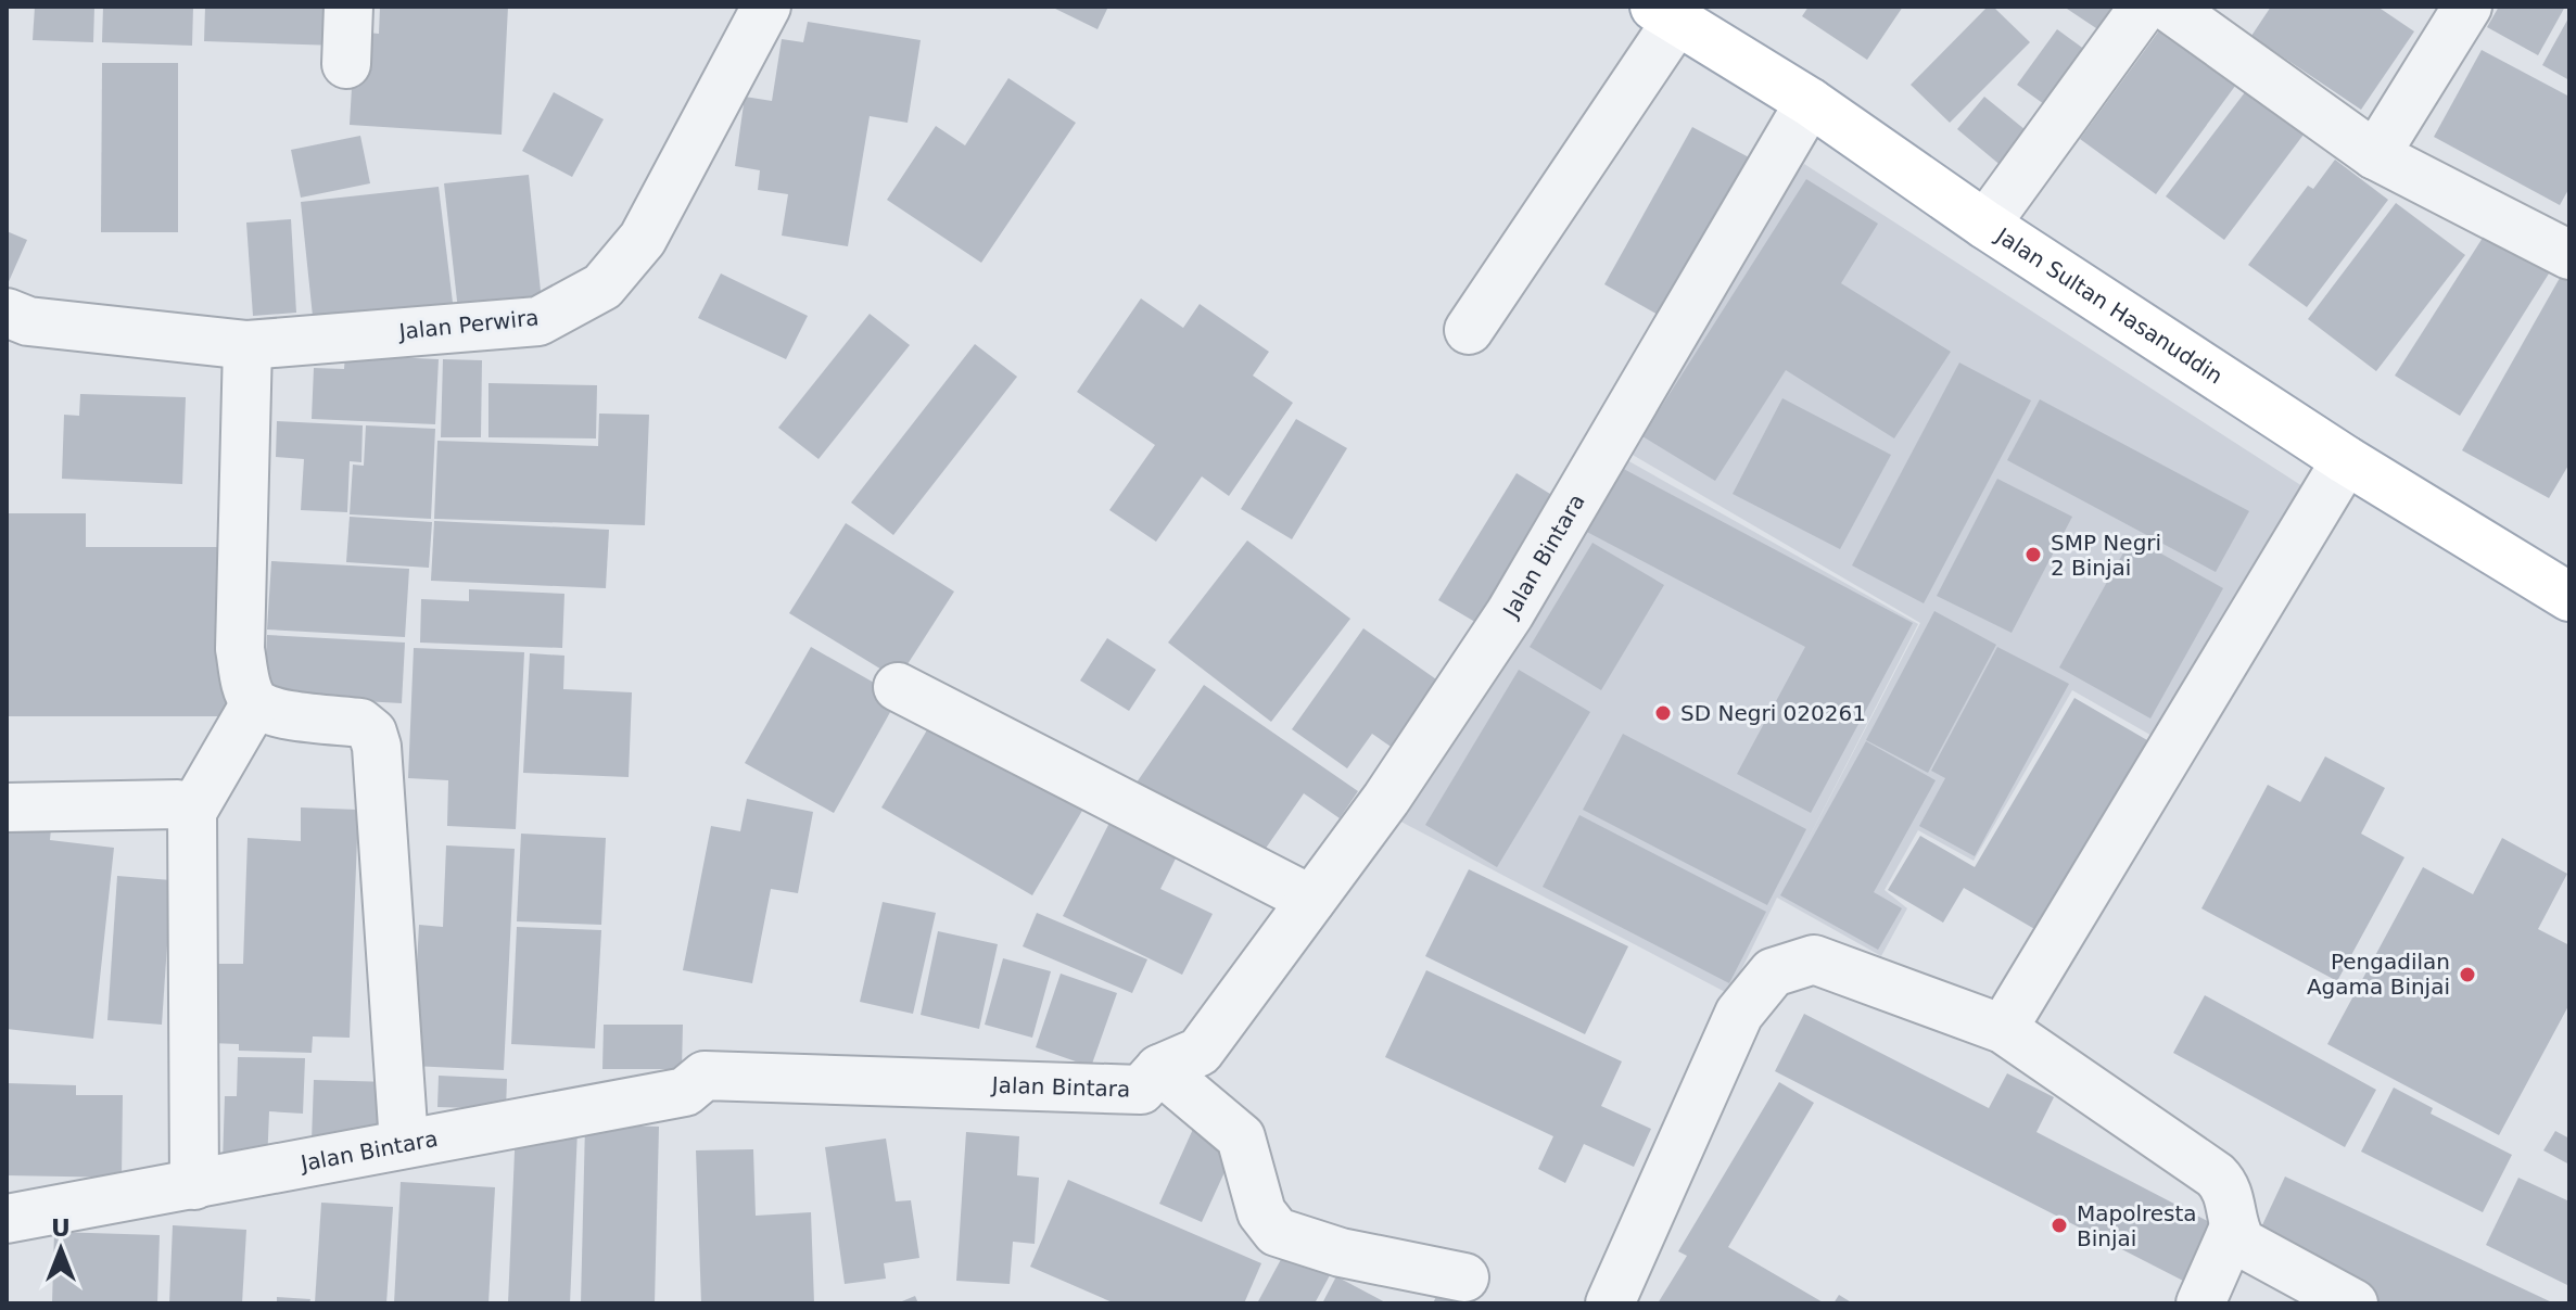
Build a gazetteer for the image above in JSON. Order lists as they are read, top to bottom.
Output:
{
  "streets": {
    "main road": ["Jalan Sultan Hasanuddin"],
    "street": ["Jalan Perwira", "Jalan Bintara"]
  },
  "crossings": [
    ["Jalan Sultan Hasanuddin", "Jalan Bintara"]
  ],
  "places": [
    "SMP Negri 2 Binjai",
    "SD Negri 020261",
    "Pengadilan Agama Binjai",
    "Mapolresta Binjai"
  ],
  "north": "top"
}
